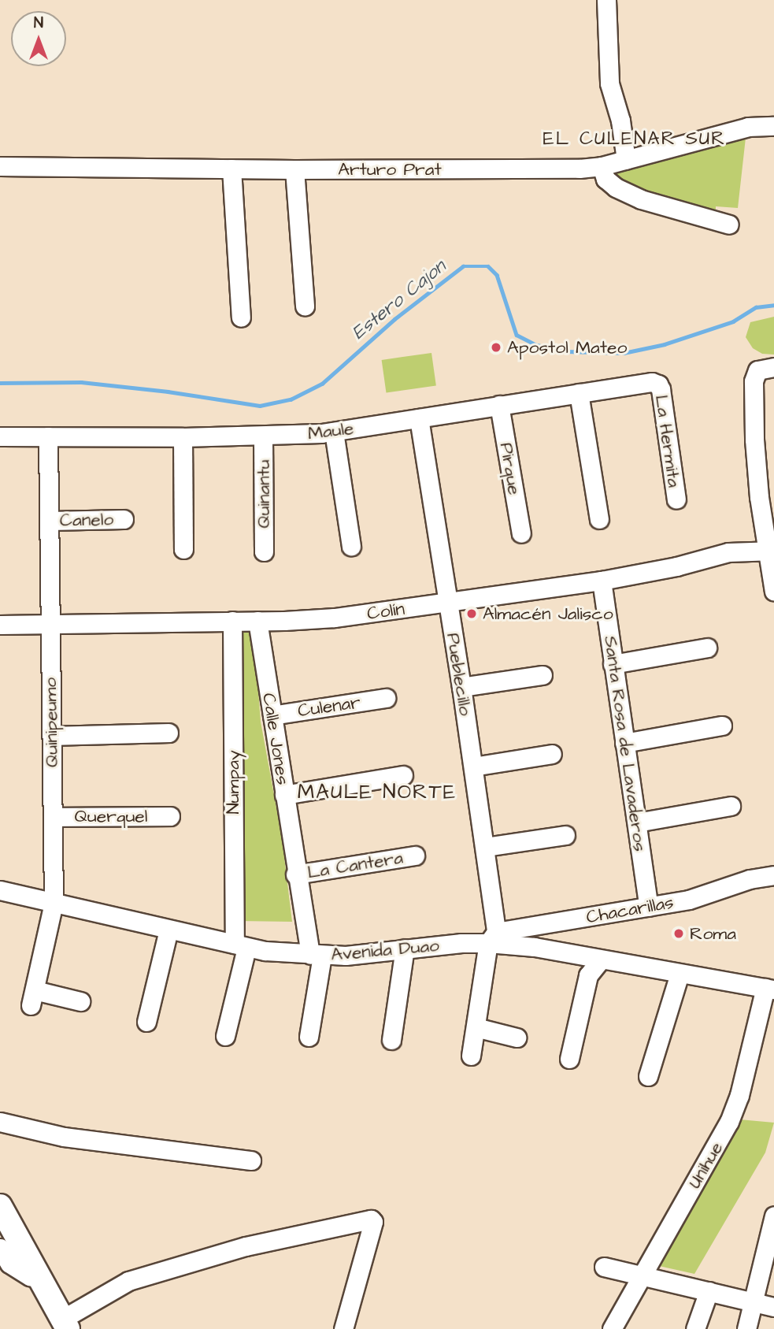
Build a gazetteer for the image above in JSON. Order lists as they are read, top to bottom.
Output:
{
  "streets": {
    "street": [
      "Arturo Prat",
      "Maule",
      "La Hermita",
      "Pirque",
      "Quinantu",
      "Canelo",
      "Colín",
      "Pueblecillo",
      "Culenar",
      "Quinipeumo",
      "Calle Jones",
      "Santa Rosa de Lavaderos",
      "Numpay",
      "Querquel",
      "La Cantera",
      "Chacarillas",
      "Avenida Duao",
      "Unihue"
    ]
  },
  "crossings": [
    ["Maule", "La Hermita"],
    ["Maule", "Pirque"],
    ["Maule", "Quinantu"],
    ["Maule", "Pueblecillo"],
    ["Maule", "Quinipeumo"],
    ["Canelo", "Quinipeumo"],
    ["Colín", "Pueblecillo"],
    ["Colín", "Quinipeumo"],
    ["Colín", "Calle Jones"],
    ["Colín", "Santa Rosa de Lavaderos"],
    ["Colín", "Numpay"],
    ["Pueblecillo", "Chacarillas"],
    ["Pueblecillo", "Avenida Duao"],
    ["Culenar", "Calle Jones"],
    ["Quinipeumo", "Querquel"],
    ["Quinipeumo", "Avenida Duao"],
    ["Calle Jones", "La Cantera"],
    ["Calle Jones", "Avenida Duao"],
    ["Santa Rosa de Lavaderos", "Chacarillas"],
    ["Numpay", "Avenida Duao"],
    ["Chacarillas", "Avenida Duao"],
    ["Avenida Duao", "Unihue"]
  ],
  "districts": ["EL CULENAR SUR", "MAULE NORTE"],
  "water": ["Estero Cajon"],
  "places": ["Apostol Mateo", "Almacén Jalisco", "Roma"],
  "north": "top"
}
